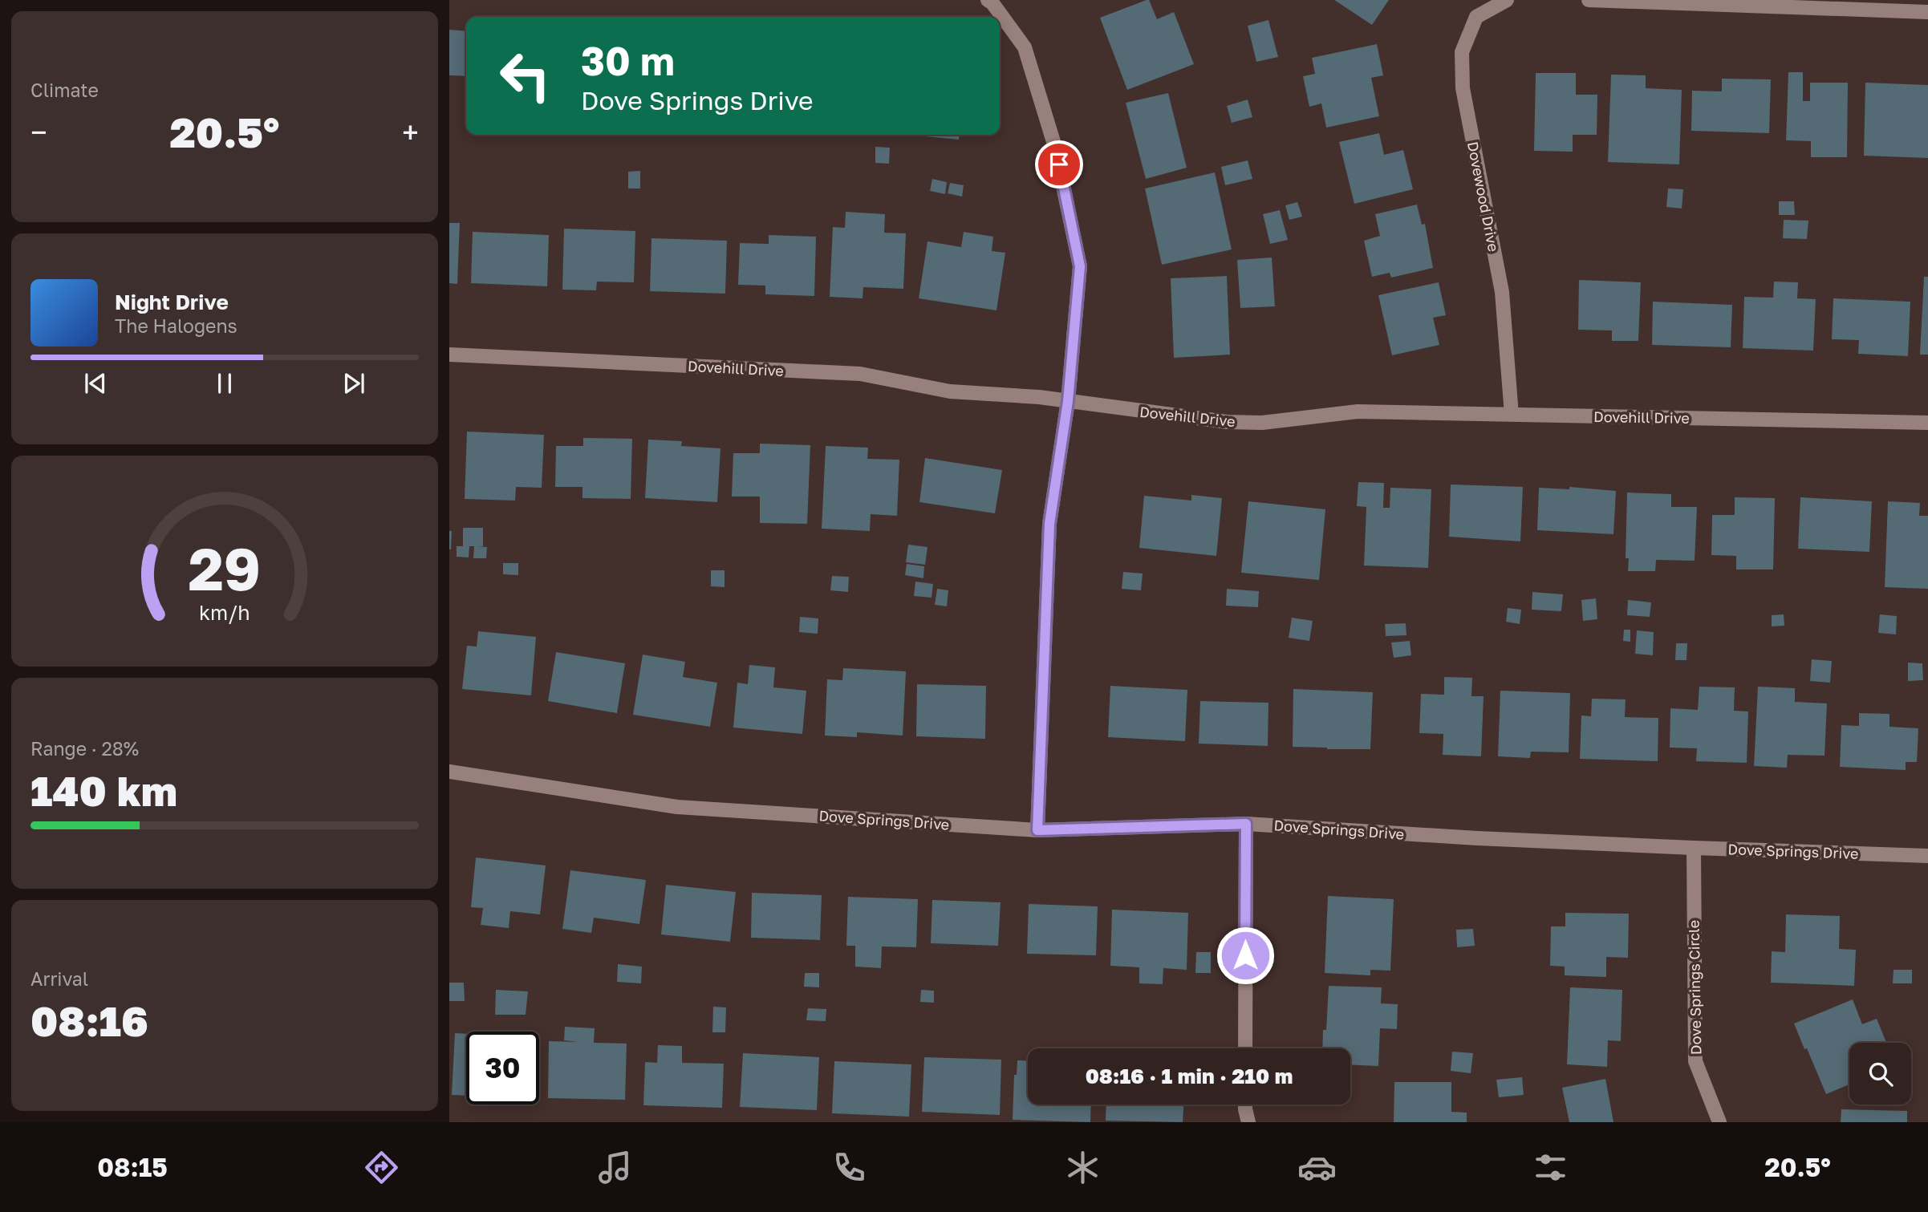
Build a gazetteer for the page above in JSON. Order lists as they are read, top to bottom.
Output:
{
  "streets": {
    "street": [
      "Dovewood Drive",
      "Dovehill Drive",
      "Dove Springs Drive",
      "Dove Springs Circle"
    ]
  },
  "crossings": [
    ["Dovewood Drive", "Dovehill Drive"],
    ["Dove Springs Drive", "Dove Springs Circle"]
  ],
  "page": {
    "tile": [
      "Climate",
      ["Range · 28%", "140 km"],
      ["Arrival", "08:16"]
    ],
    "turn": ["30 m", "Dove Springs Drive"],
    "heat": ["−", "20.5°", "+"],
    "song": ["Night Drive", "The Halogens"],
    "limit": "30",
    "trip": "08:16 · 1 min · 210 m",
    "tabs": ["08:15", "20.5°"],
    "gauge": ["29", "km/h"]
  }
}
